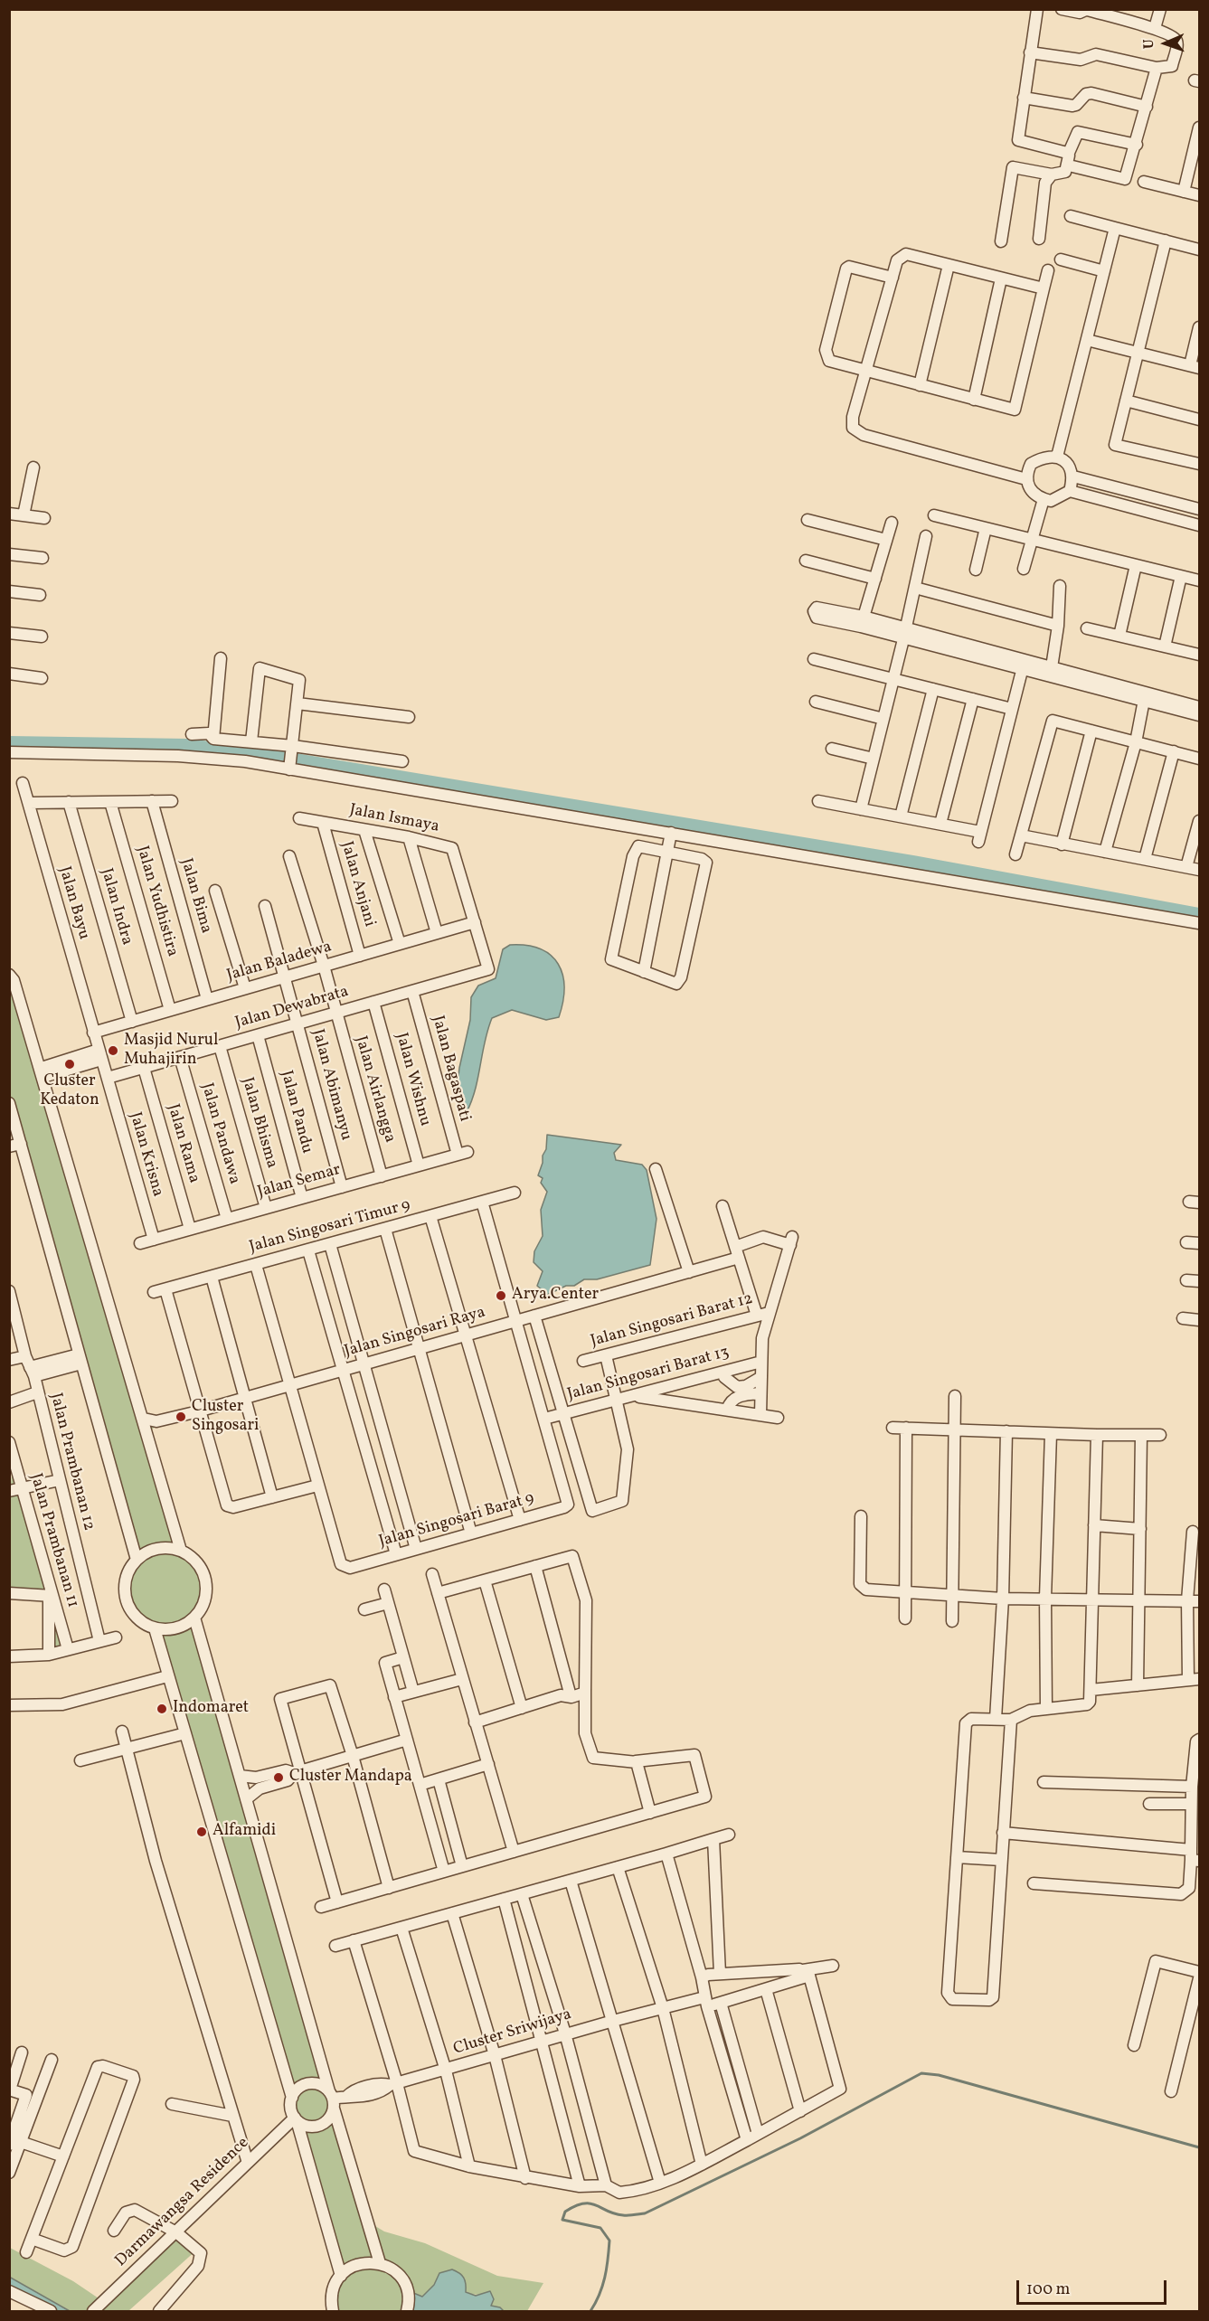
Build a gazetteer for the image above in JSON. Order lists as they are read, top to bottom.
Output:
{
  "streets": {
    "street": [
      "Jalan Ismaya",
      "Jalan Anjani",
      "Jalan Bima",
      "Jalan Yudhistira",
      "Jalan Bayu",
      "Jalan Indra",
      "Jalan Baladewa",
      "Jalan Dewabrata",
      "Jalan Bagaspati",
      "Jalan Wishnu",
      "Jalan Abimanyu",
      "Jalan Airlangga",
      "Jalan Pandu",
      "Jalan Bhisma",
      "Jalan Pandawa",
      "Jalan Rama",
      "Jalan Krisna",
      "Jalan Semar",
      "Jalan Singosari Timur 9",
      "Jalan Singosari Barat 12",
      "Jalan Singosari Raya",
      "Jalan Singosari Barat 13",
      "Jalan Prambanan 12",
      "Jalan Singosari Barat 9",
      "Jalan Prambanan 11",
      "Cluster Sriwijaya",
      "Darmawangsa Residence"
    ]
  },
  "crossings": [
    ["Jalan Ismaya", "Jalan Anjani"],
    ["Jalan Ismaya", "Jalan Baladewa"],
    ["Jalan Ismaya", "Jalan Dewabrata"],
    ["Jalan Anjani", "Jalan Baladewa"],
    ["Jalan Bima", "Jalan Baladewa"],
    ["Jalan Yudhistira", "Jalan Baladewa"],
    ["Jalan Bayu", "Jalan Baladewa"],
    ["Jalan Bayu", "Jalan Krisna"],
    ["Jalan Indra", "Jalan Baladewa"],
    ["Jalan Baladewa", "Jalan Abimanyu"],
    ["Jalan Baladewa", "Jalan Airlangga"],
    ["Jalan Dewabrata", "Jalan Bagaspati"],
    ["Jalan Dewabrata", "Jalan Wishnu"],
    ["Jalan Dewabrata", "Jalan Abimanyu"],
    ["Jalan Dewabrata", "Jalan Airlangga"],
    ["Jalan Dewabrata", "Jalan Pandu"],
    ["Jalan Dewabrata", "Jalan Bhisma"],
    ["Jalan Dewabrata", "Jalan Pandawa"],
    ["Jalan Dewabrata", "Jalan Rama"],
    ["Jalan Dewabrata", "Jalan Krisna"],
    ["Jalan Bagaspati", "Jalan Semar"],
    ["Jalan Wishnu", "Jalan Semar"],
    ["Jalan Abimanyu", "Jalan Semar"],
    ["Jalan Airlangga", "Jalan Semar"],
    ["Jalan Pandu", "Jalan Semar"],
    ["Jalan Bhisma", "Jalan Semar"],
    ["Jalan Pandawa", "Jalan Semar"],
    ["Jalan Rama", "Jalan Semar"],
    ["Jalan Krisna", "Jalan Semar"],
    ["Jalan Singosari Timur 9", "Jalan Singosari Raya"],
    ["Jalan Singosari Barat 12", "Jalan Singosari Raya"],
    ["Jalan Singosari Barat 13", "Jalan Singosari Barat 9"],
    ["Cluster Sriwijaya", "Darmawangsa Residence"]
  ],
  "places": [
    "Masjid Nurul Muhajirin",
    "Cluster Kedaton",
    "Arya.Center",
    "Cluster Singosari",
    "Indomaret",
    "Cluster Mandapa",
    "Alfamidi"
  ],
  "scale_bar": "100 m",
  "north": "left"
}
